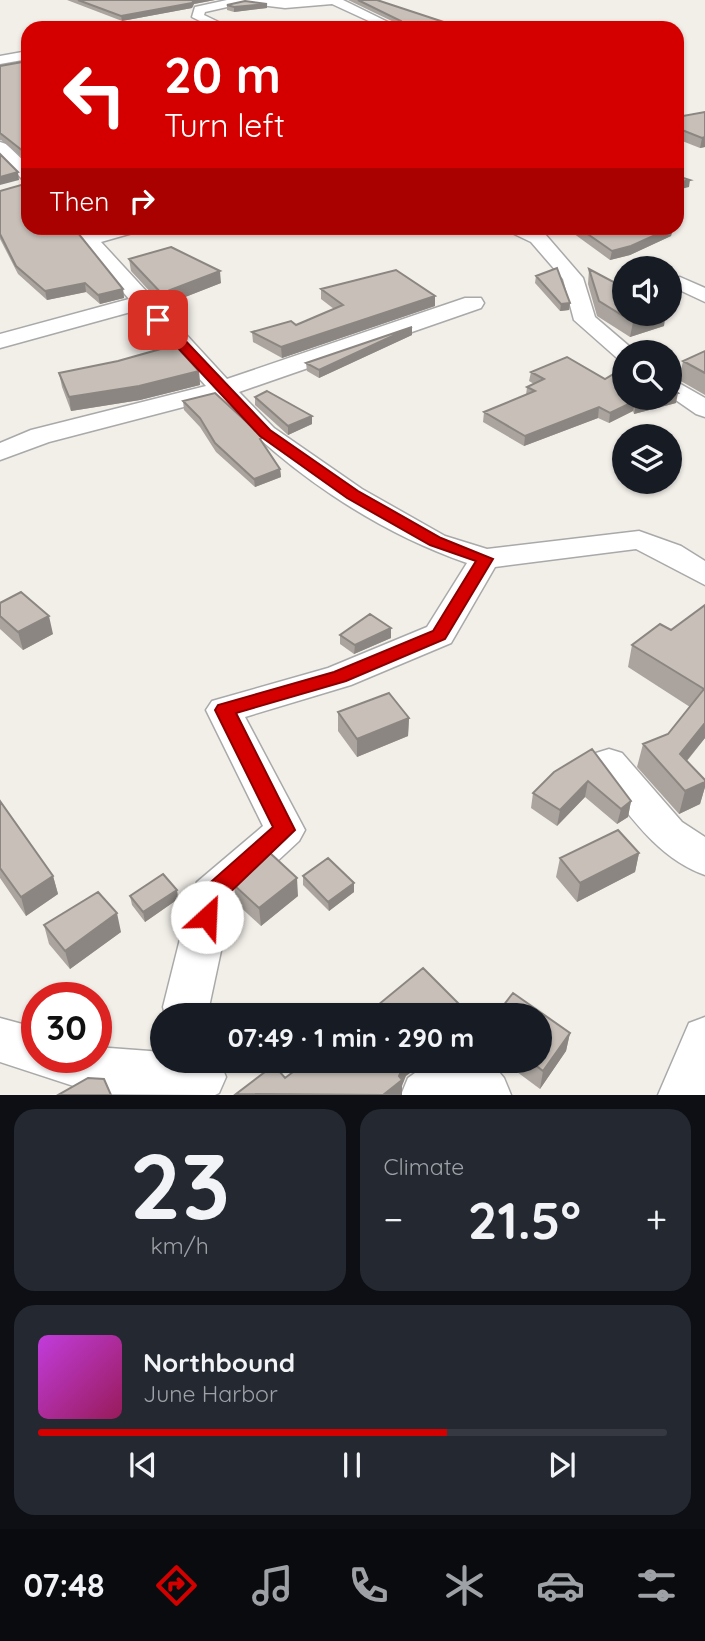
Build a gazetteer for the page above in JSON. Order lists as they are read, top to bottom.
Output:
{
  "page": {
    "turn": ["20 m", "Turn left"],
    "then": "Then",
    "limit": "30",
    "trip": "07:49 · 1 min · 290 m",
    "tile": [
      ["23", "km/h"],
      "Climate"
    ],
    "heat": ["−", "21.5°", "+"],
    "song": ["Northbound", "June Harbor"],
    "tabs": "07:48"
  }
}
